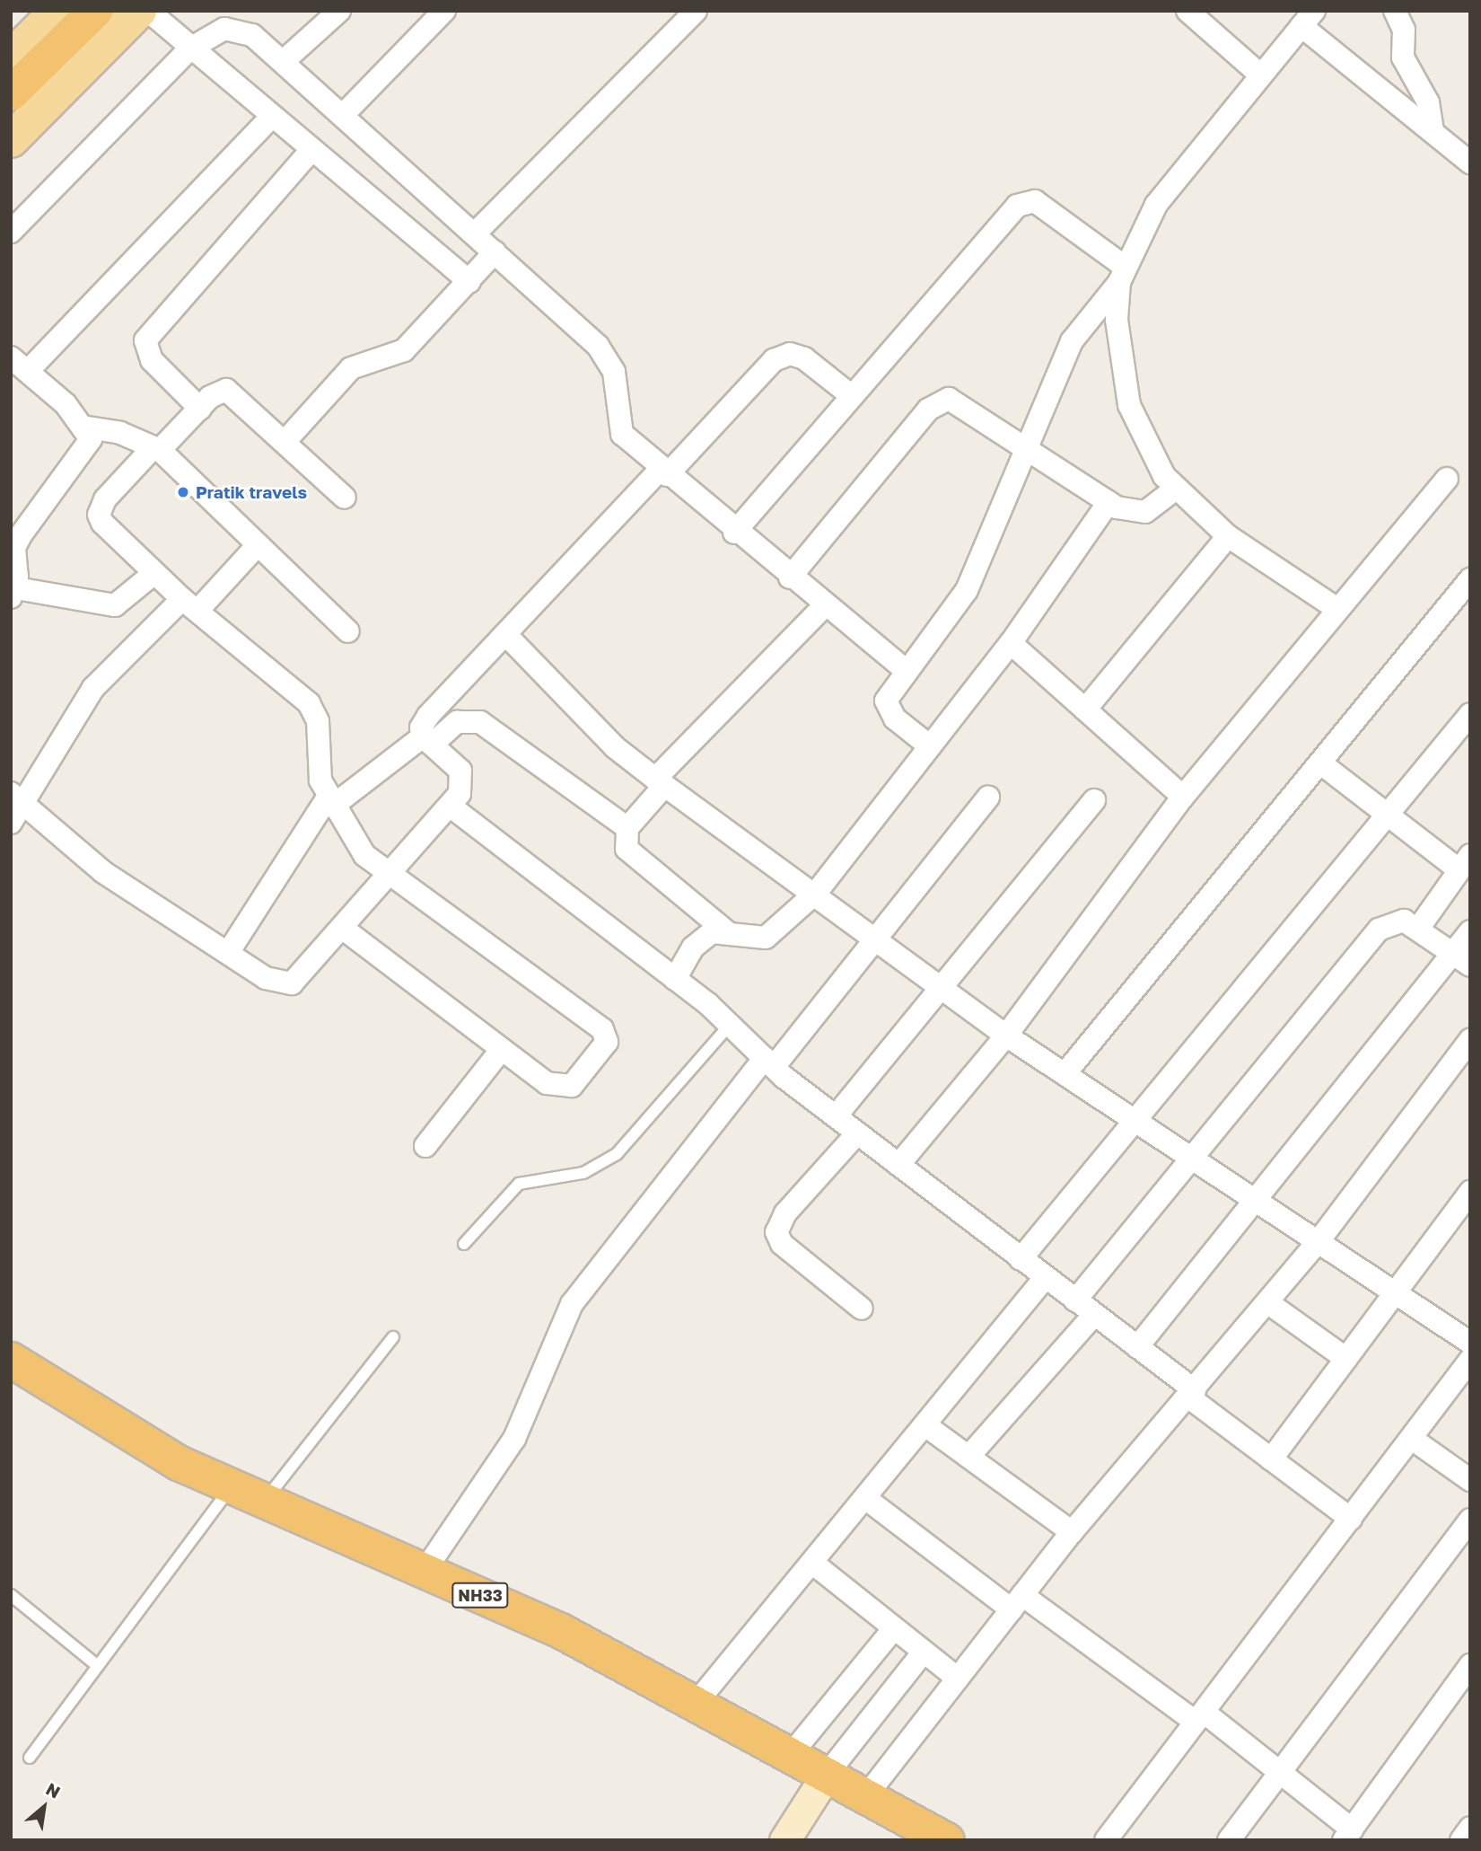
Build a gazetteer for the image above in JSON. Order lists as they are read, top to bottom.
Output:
{
  "streets": {
    "highway": ["NH33"]
  },
  "places": ["Pratik travels"],
  "north": "top right"
}
